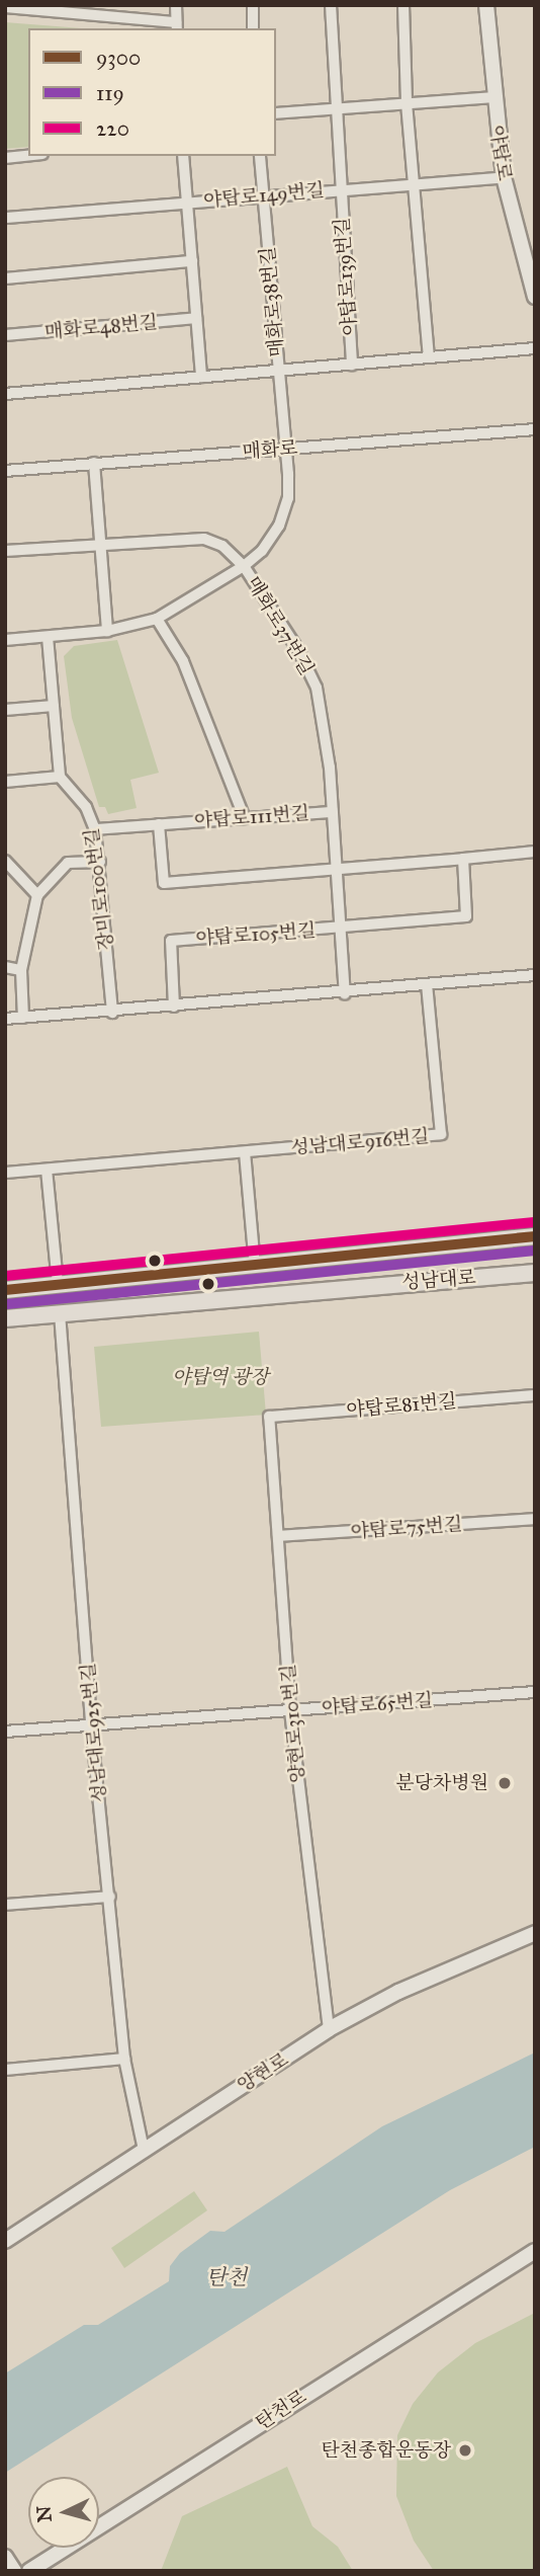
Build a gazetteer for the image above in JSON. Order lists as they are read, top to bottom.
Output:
{
  "streets": {
    "main road": [
      "야탑로",
      "성남대로",
      "양현로",
      "탄천로"
    ],
    "street": [
      "야탑로149번길",
      "야탑로139번길",
      "매화로38번길",
      "매화로48번길",
      "매화로",
      "매화로37번길",
      "야탑로111번길",
      "장미로100번길",
      "야탑로105번길",
      "성남대로916번길",
      "야탑로81번길",
      "야탑로75번길",
      "야탑로65번길",
      "양현로310번길",
      "성남대로925번길"
    ]
  },
  "crossings": [
    ["야탑로", "야탑로149번길"],
    ["야탑로149번길", "야탑로139번길"],
    ["야탑로149번길", "매화로38번길"],
    ["야탑로139번길", "매화로38번길"],
    ["매화로38번길", "매화로"],
    ["매화로38번길", "매화로37번길"],
    ["매화로", "매화로37번길"],
    ["매화로37번길", "야탑로111번길"],
    ["야탑로111번길", "장미로100번길"],
    ["야탑로111번길", "야탑로105번길"],
    ["성남대로", "성남대로925번길"],
    ["야탑로81번길", "양현로310번길"],
    ["야탑로75번길", "양현로310번길"],
    ["야탑로65번길", "양현로310번길"],
    ["야탑로65번길", "성남대로925번길"],
    ["양현로310번길", "양현로"],
    ["성남대로925번길", "양현로"]
  ],
  "water": ["탄천"],
  "parks": ["야탑역 광장"],
  "places": ["분당차병원", "탄천종합운동장"],
  "lines": ["transit line 220", "transit line 9300", "transit line 119"],
  "legend": ["9300", "119", "220"],
  "north": "left"
}
